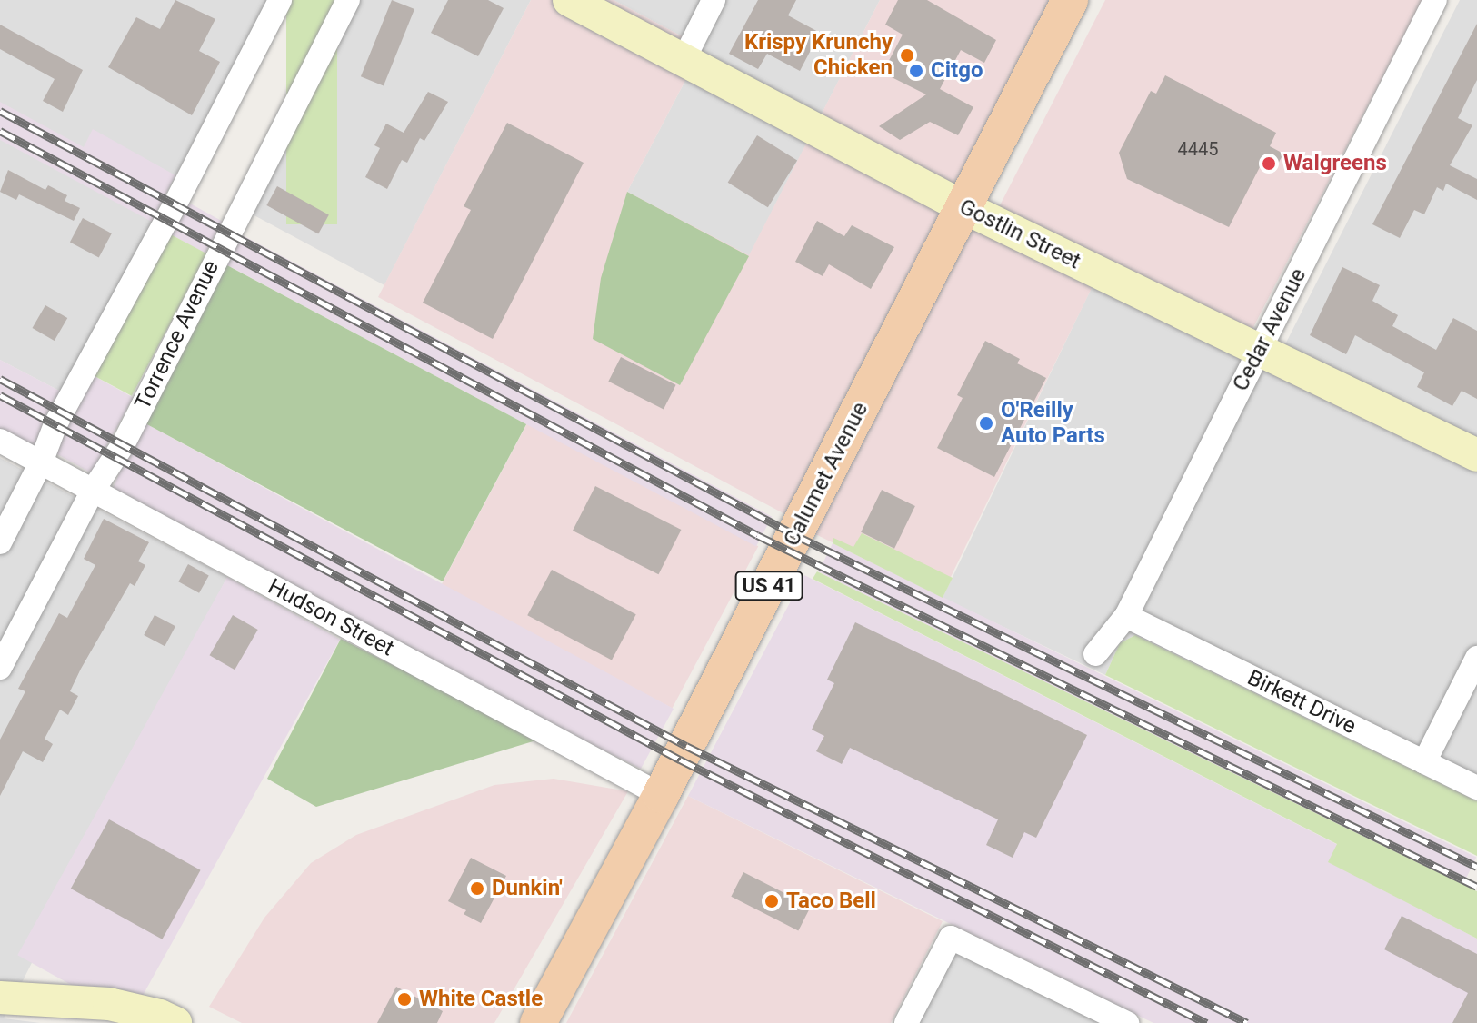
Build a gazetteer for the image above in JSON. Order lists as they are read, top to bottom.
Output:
{
  "streets": {
    "main road": ["Gostlin Street", "Calumet Avenue", "US 41"],
    "street": [
      "Cedar Avenue",
      "Torrence Avenue",
      "Hudson Street",
      "Birkett Drive"
    ]
  },
  "crossings": [
    ["Gostlin Street", "Cedar Avenue"],
    ["Gostlin Street", "Calumet Avenue"],
    ["Cedar Avenue", "Birkett Drive"],
    ["Torrence Avenue", "Hudson Street"],
    ["Calumet Avenue", "Hudson Street"]
  ],
  "places": [
    "Krispy Krunchy Chicken",
    "Citgo",
    "Walgreens",
    "O'Reilly Auto Parts",
    "Dunkin'",
    "Taco Bell",
    "White Castle"
  ],
  "house_numbers": ["4445"]
}
